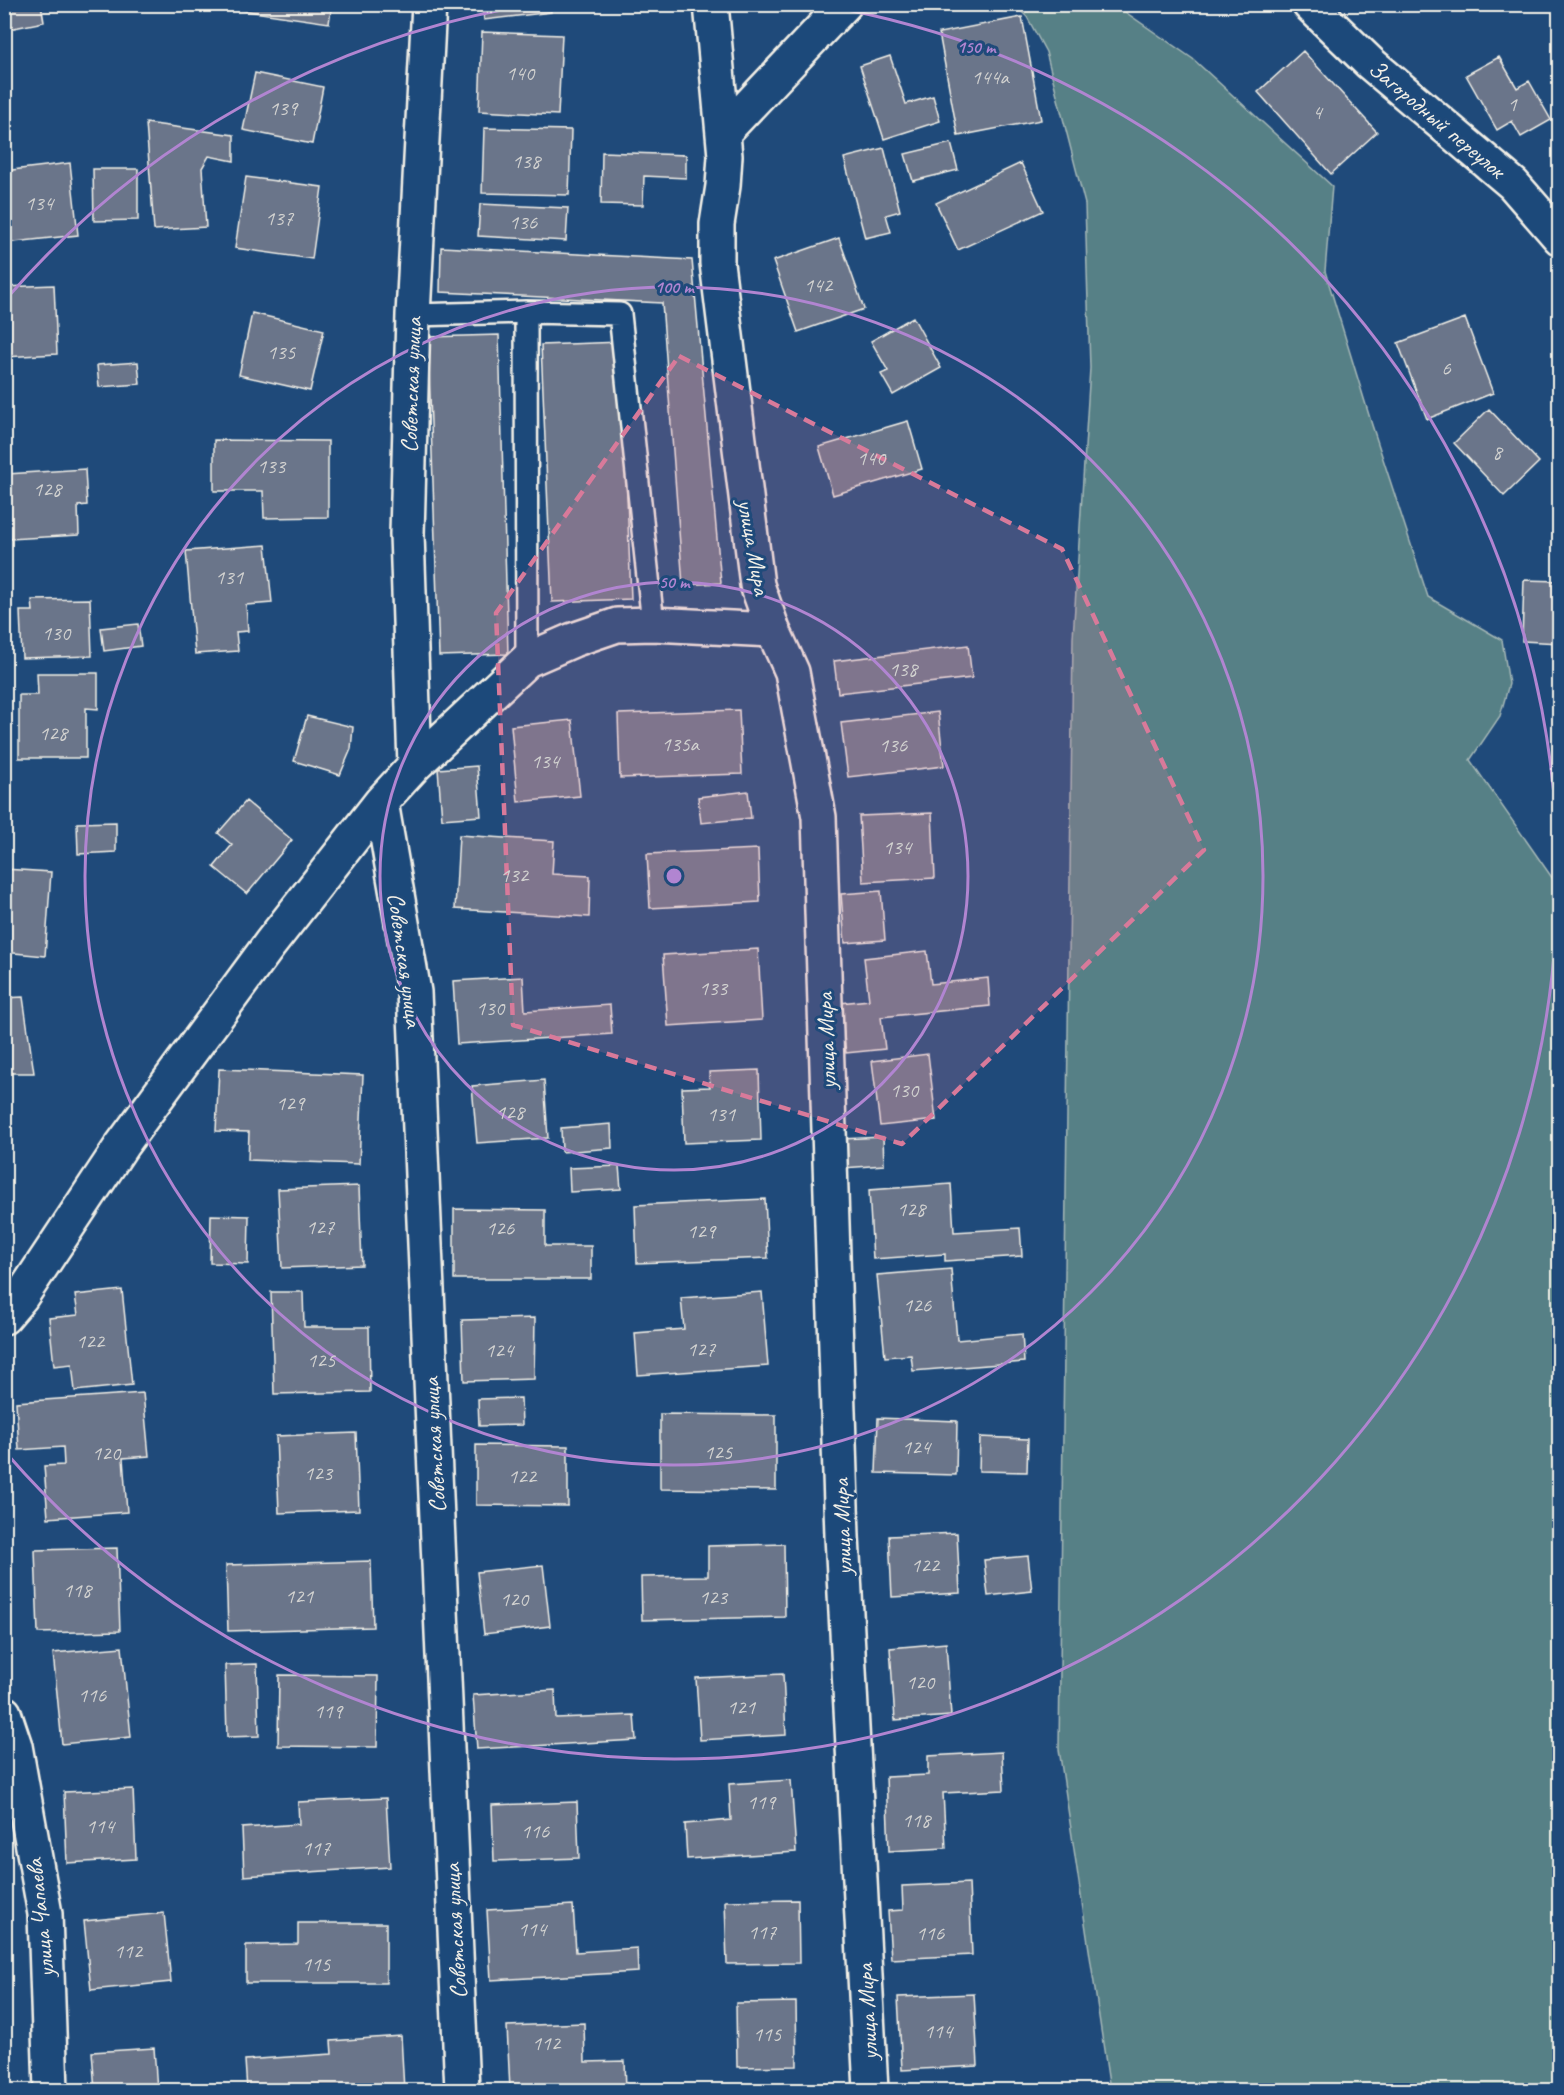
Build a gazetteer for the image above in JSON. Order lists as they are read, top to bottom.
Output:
{
  "streets": {
    "street": [
      "Загородный переулок",
      "Советская улица",
      "улица Мира",
      "улица Чапаева"
    ]
  },
  "house_numbers": [
    "140",
    "144а",
    "1",
    "139",
    "4",
    "138",
    "134",
    "137",
    "136",
    "142",
    "135",
    "6",
    "8",
    "140",
    "133",
    "128",
    "131",
    "130",
    "138",
    "128",
    "135а",
    "136",
    "134",
    "134",
    "132",
    "133",
    "130",
    "130",
    "129",
    "128",
    "131",
    "128",
    "127",
    "126",
    "129",
    "126",
    "122",
    "127",
    "124",
    "125",
    "124",
    "125",
    "120",
    "123",
    "122",
    "122",
    "118",
    "121",
    "123",
    "120",
    "120",
    "116",
    "121",
    "119",
    "119",
    "118",
    "114",
    "116",
    "117",
    "114",
    "117",
    "116",
    "112",
    "115",
    "114",
    "115",
    "112"
  ],
  "rings": ["150 m", "100 m", "50 m"]
}
